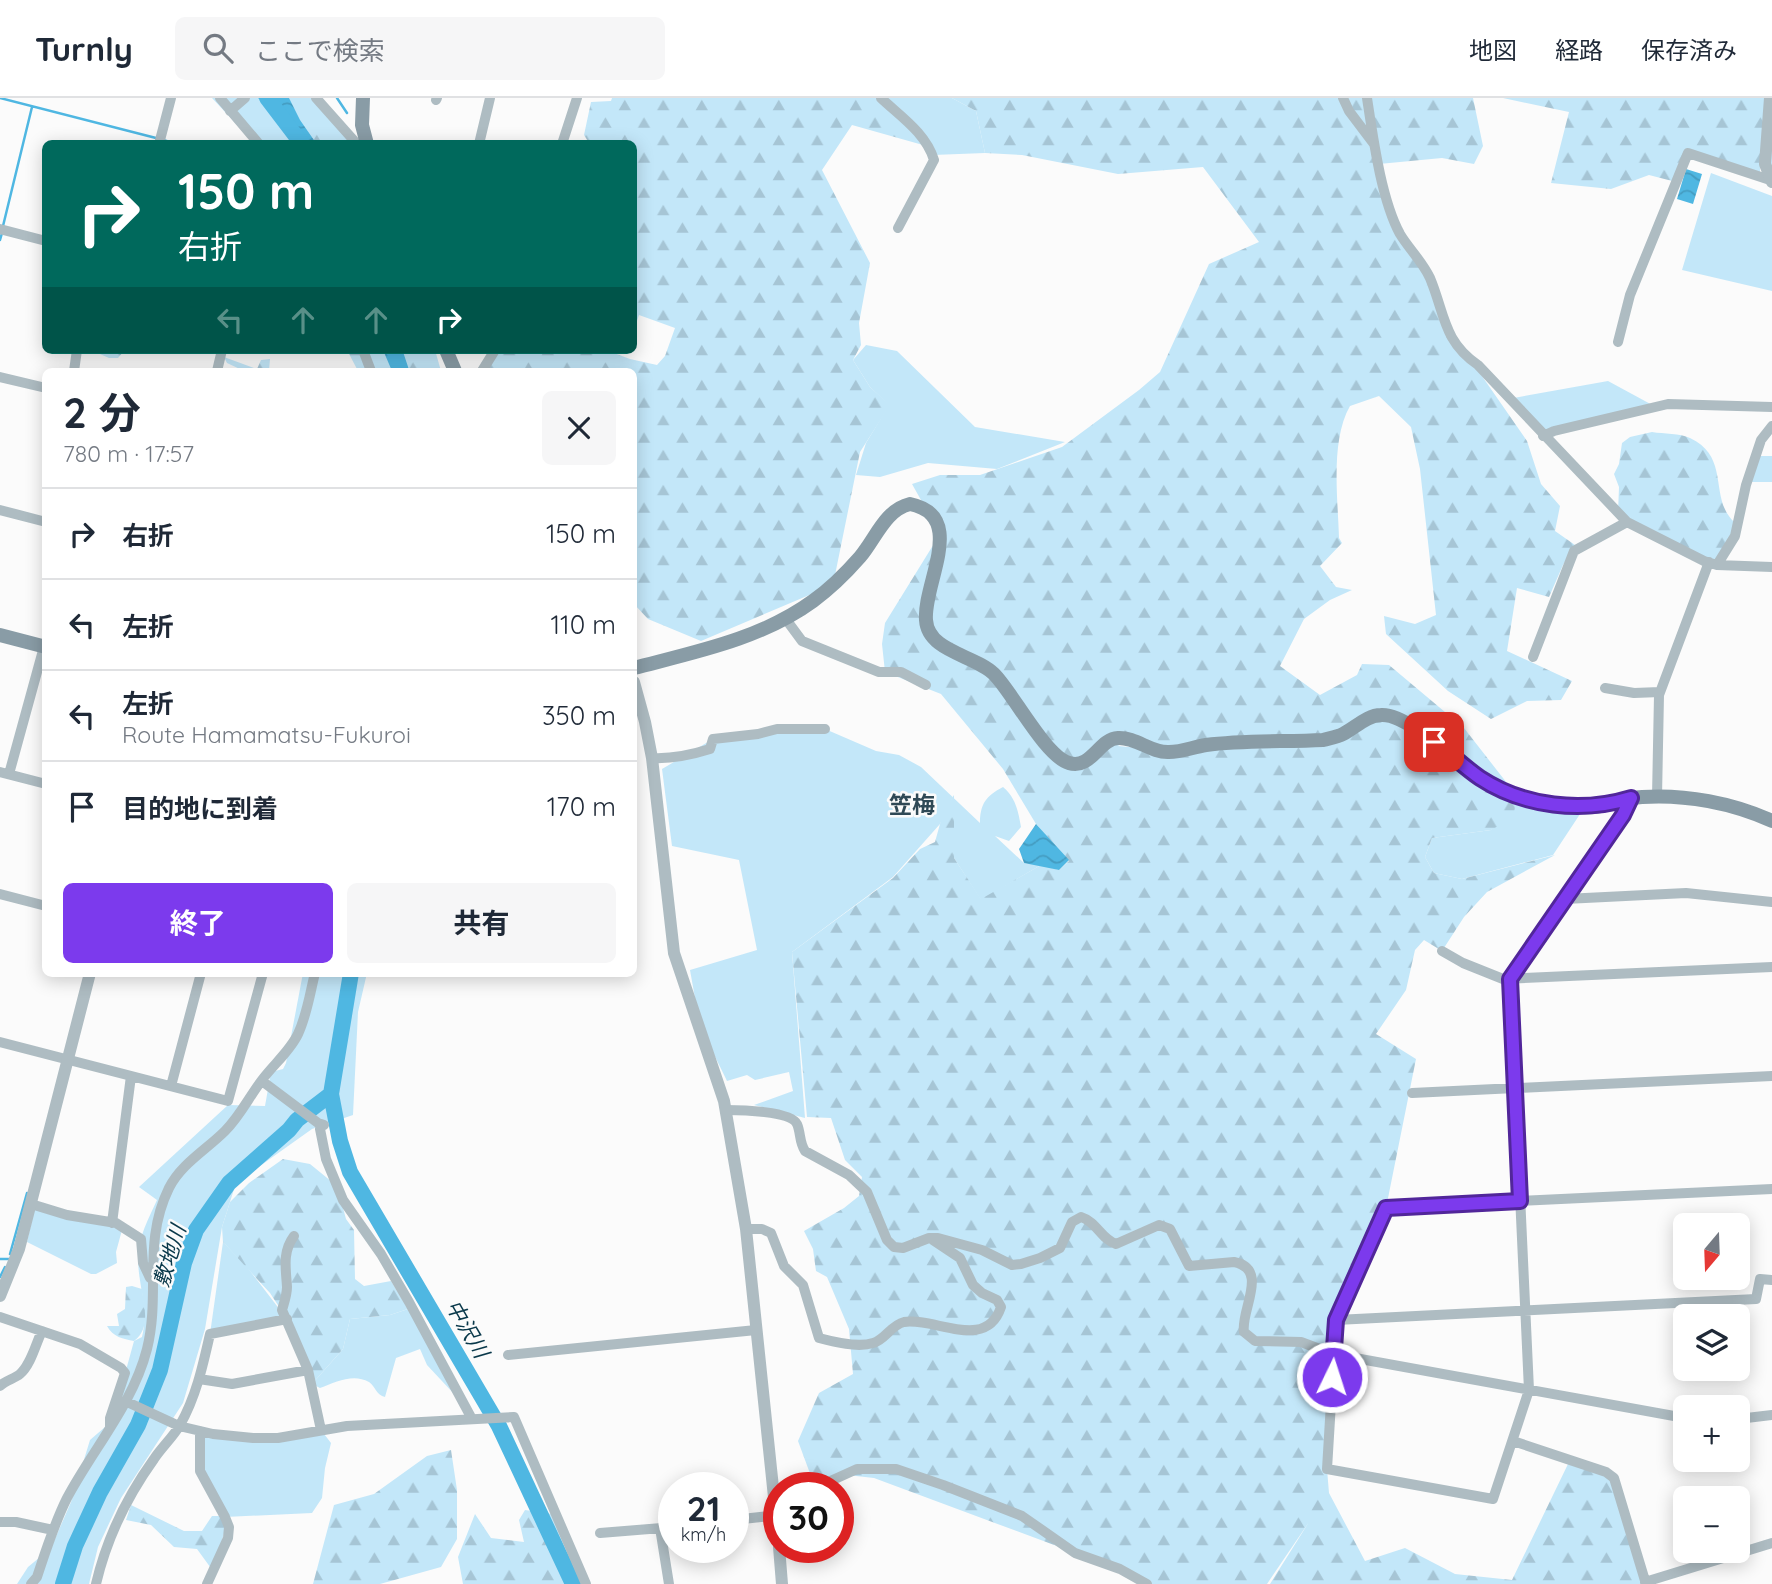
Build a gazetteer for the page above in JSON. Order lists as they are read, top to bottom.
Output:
{
  "districts": ["笠梅"],
  "water": ["敷地川", "中沢川"],
  "north": "bottom",
  "page": {
    "header": "Turnly",
    "search": "ここで検索",
    "nav": ["地図", "経路", "保存済み"],
    "turn": ["150 m", "右折"],
    "heading": ["2 分", "780 m · 17:57"],
    "list": [
      {
        "name": "右折",
        "value": "150 m"
      },
      {
        "name": "左折",
        "value": "110 m"
      },
      {
        "name": "左折",
        "note": "Route Hamamatsu-Fukuroi",
        "value": "350 m"
      },
      {
        "name": "目的地に到着",
        "value": "170 m"
      }
    ],
    "buttons": ["終了", "共有"],
    "map_buttons": ["+", "−"],
    "speed": "21 km/h",
    "limit": "30"
  }
}
